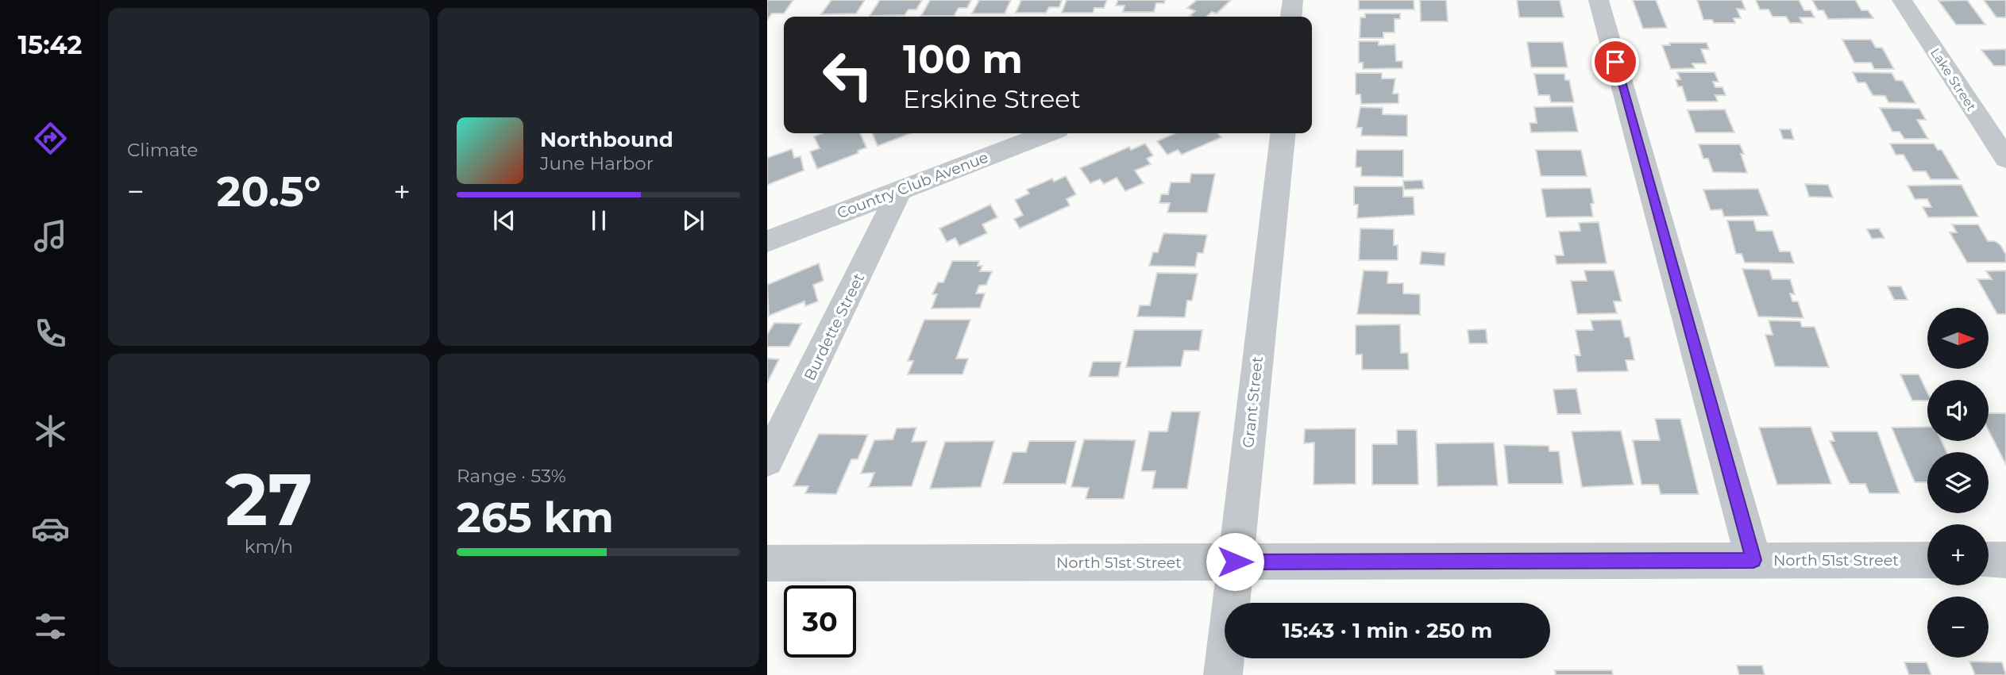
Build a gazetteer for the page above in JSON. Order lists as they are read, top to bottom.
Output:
{
  "streets": {
    "street": [
      "Lake Street",
      "Country Club Avenue",
      "Burdette Street",
      "Grant Street",
      "North 51st Street"
    ]
  },
  "crossings": [
    ["Country Club Avenue", "Burdette Street"],
    ["Grant Street", "North 51st Street"]
  ],
  "north": "right",
  "page": {
    "tabs": "15:42",
    "tile": [
      "Climate",
      ["27", "km/h"],
      ["Range · 53%", "265 km"]
    ],
    "turn": ["100 m", "Erskine Street"],
    "song": ["Northbound", "June Harbor"],
    "heat": ["−", "20.5°", "+"],
    "map_buttons": ["+", "−"],
    "limit": "30",
    "trip": "15:43 · 1 min · 250 m"
  }
}
